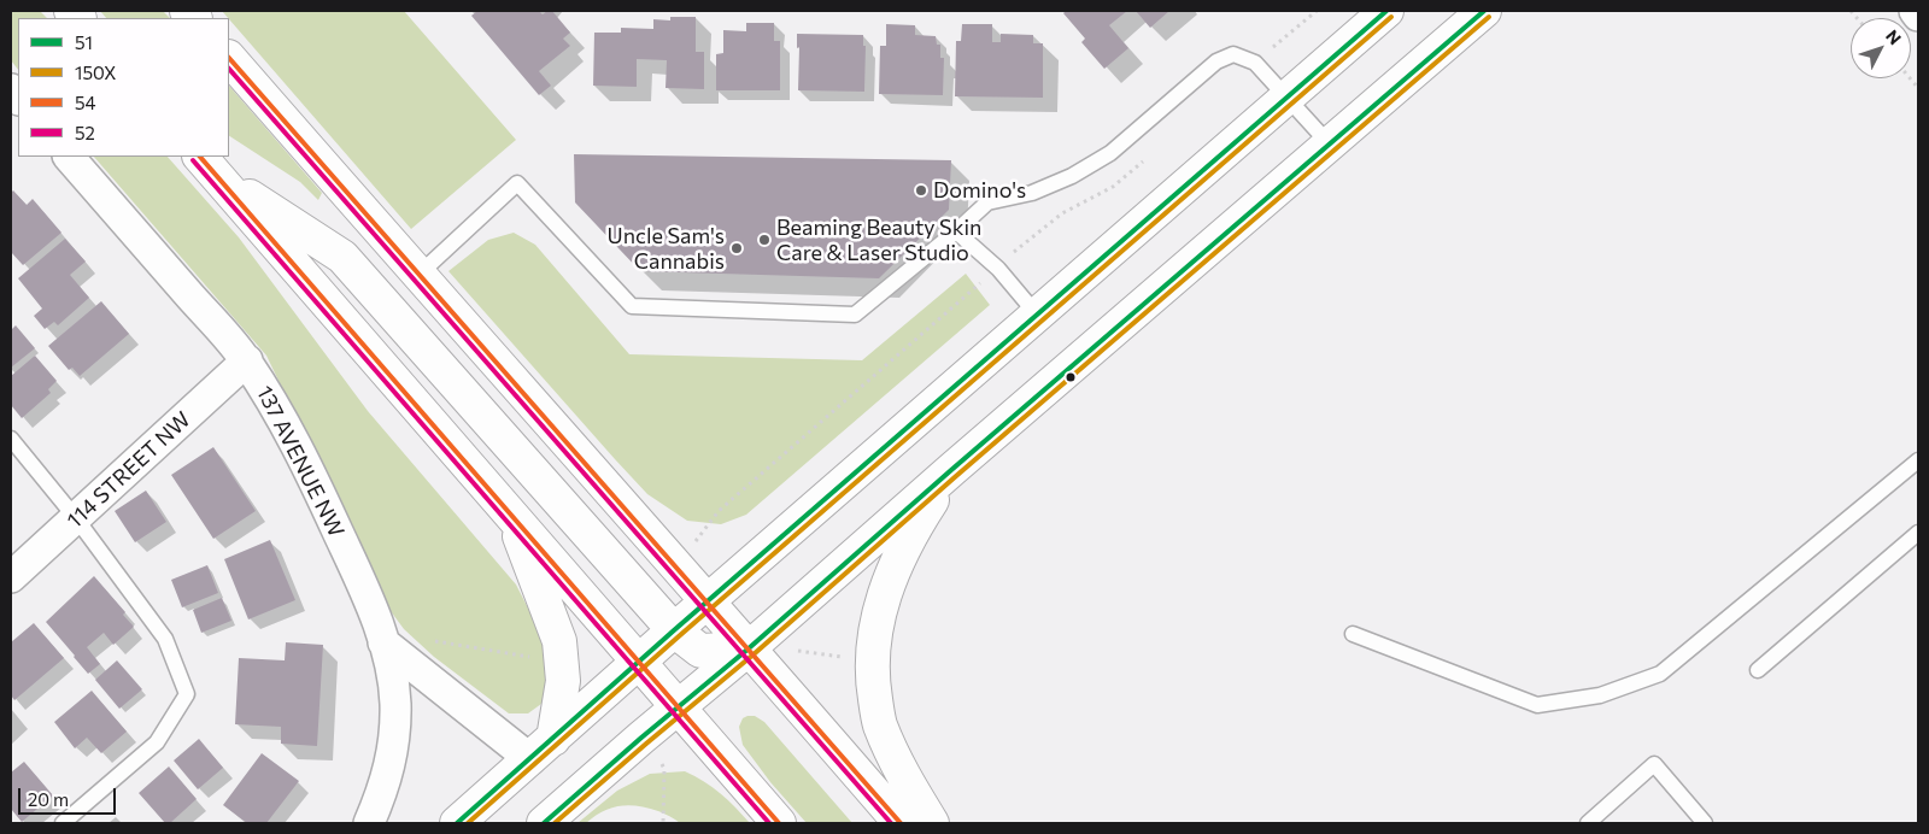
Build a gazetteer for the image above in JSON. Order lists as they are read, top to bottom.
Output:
{
  "streets": {
    "street": ["137 AVENUE NW", "114 STREET NW"]
  },
  "crossings": [
    ["137 AVENUE NW", "114 STREET NW"]
  ],
  "places": ["Domino's", "Beaming Beauty Skin Care & Laser Studio", "Uncle Sam's Cannabis"],
  "lines": [
    "transit line 51",
    "transit line 150X",
    "transit line 54",
    "transit line 52"
  ],
  "legend": [
    "51",
    "150X",
    "54",
    "52"
  ],
  "scale_bar": "20 m",
  "north": "top right"
}
